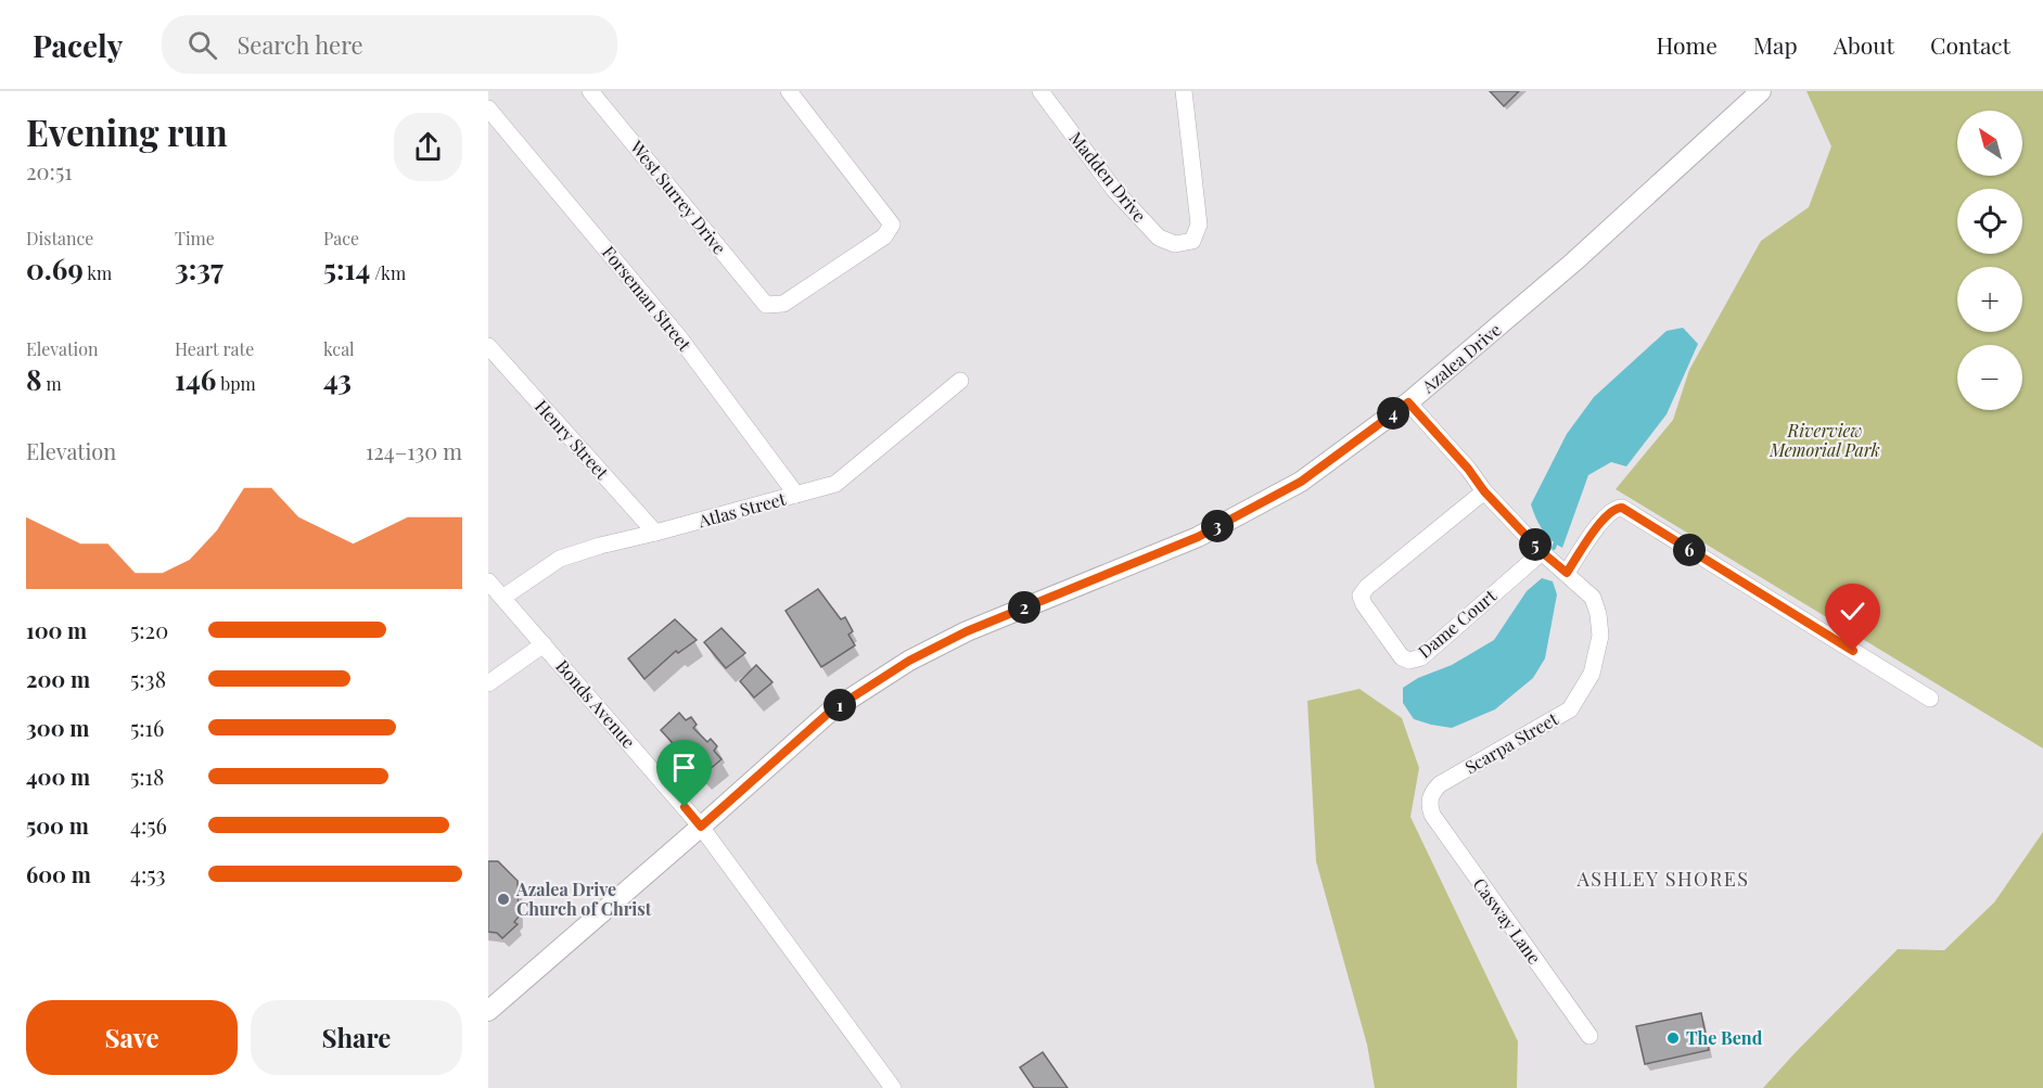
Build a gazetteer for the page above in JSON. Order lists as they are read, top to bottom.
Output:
{
  "streets": {
    "street": [
      "Madden Drive",
      "West Surrey Drive",
      "Forseman Street",
      "Azalea Drive",
      "Henry Street",
      "Atlas Street",
      "Dame Court",
      "Bonds Avenue",
      "Scarpa Street",
      "Casway Lane"
    ]
  },
  "crossings": [
    ["Forseman Street", "Atlas Street"],
    ["Azalea Drive", "Bonds Avenue"],
    ["Azalea Drive", "Scarpa Street"],
    ["Henry Street", "Atlas Street"],
    ["Atlas Street", "Bonds Avenue"],
    ["Dame Court", "Scarpa Street"],
    ["Scarpa Street", "Casway Lane"]
  ],
  "districts": ["ASHLEY SHORES"],
  "parks": ["Riverview Memorial Park"],
  "places": ["Azalea Drive Church of Christ", "The Bend"],
  "north": "top left",
  "page": {
    "header": "Pacely",
    "search": "Search here",
    "nav": [
      "Home",
      "Map",
      "About",
      "Contact"
    ],
    "heading": ["Evening run", "20:51"],
    "map_buttons": ["+", "−"],
    "stats": [
      ["Distance", "0.69 km"],
      ["Time", "3:37"],
      ["Pace", "5:14 /km"],
      ["Elevation", "8 m"],
      ["Heart rate", "146 bpm"],
      ["kcal", "43"]
    ],
    "pins": [
      "4",
      "3",
      "5",
      "6",
      "2",
      "1"
    ],
    "chart": ["Elevation", "124–130 m"],
    "list": [
      {
        "name": "100 m",
        "note": "5:20"
      },
      {
        "name": "200 m",
        "note": "5:38"
      },
      {
        "name": "300 m",
        "note": "5:16"
      },
      {
        "name": "400 m",
        "note": "5:18"
      },
      {
        "name": "500 m",
        "note": "4:56"
      },
      {
        "name": "600 m",
        "note": "4:53"
      }
    ],
    "buttons": ["Save", "Share"]
  }
}
